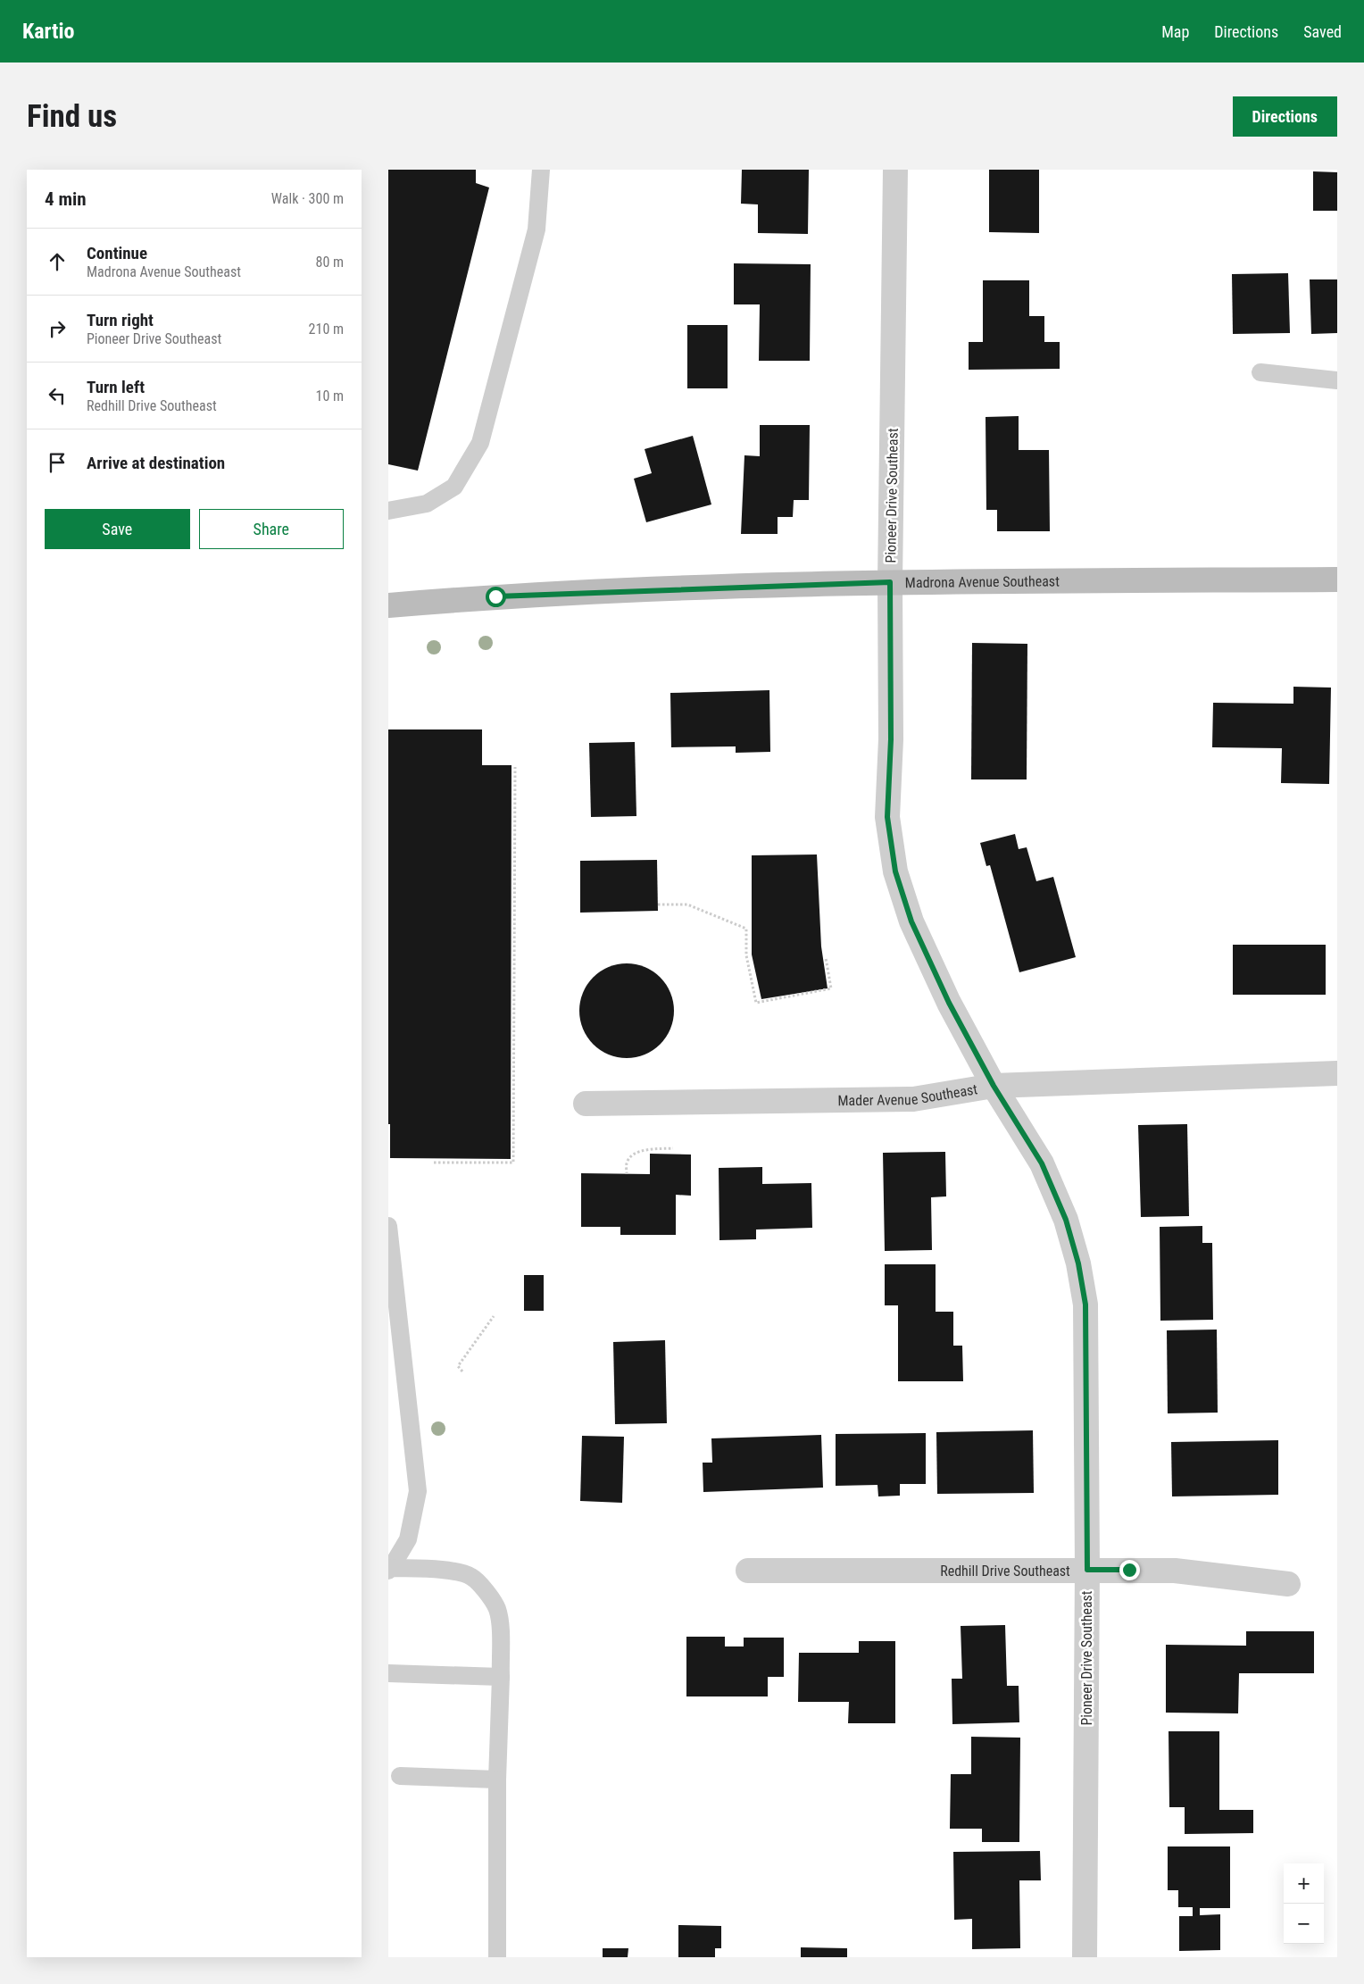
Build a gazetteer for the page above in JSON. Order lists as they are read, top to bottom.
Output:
{
  "streets": {
    "main road": ["Madrona Avenue Southeast"],
    "street": ["Pioneer Drive Southeast", "Mader Avenue Southeast", "Redhill Drive Southeast"]
  },
  "crossings": [
    ["Pioneer Drive Southeast", "Madrona Avenue Southeast"],
    ["Pioneer Drive Southeast", "Mader Avenue Southeast"],
    ["Pioneer Drive Southeast", "Redhill Drive Southeast"]
  ],
  "page": {
    "header": "Kartio",
    "nav": ["Map", "Directions", "Saved"],
    "buttons": [
      "Directions",
      ["Save", "Share"]
    ],
    "title": "Find us",
    "heading": ["4 min", "Walk · 300 m"],
    "list": [
      ["Continue", "Madrona Avenue Southeast", "80 m"],
      ["Turn right", "Pioneer Drive Southeast", "210 m"],
      ["Turn left", "Redhill Drive Southeast", "10 m"],
      "Arrive at destination"
    ],
    "map_buttons": ["+", "−"]
  }
}
